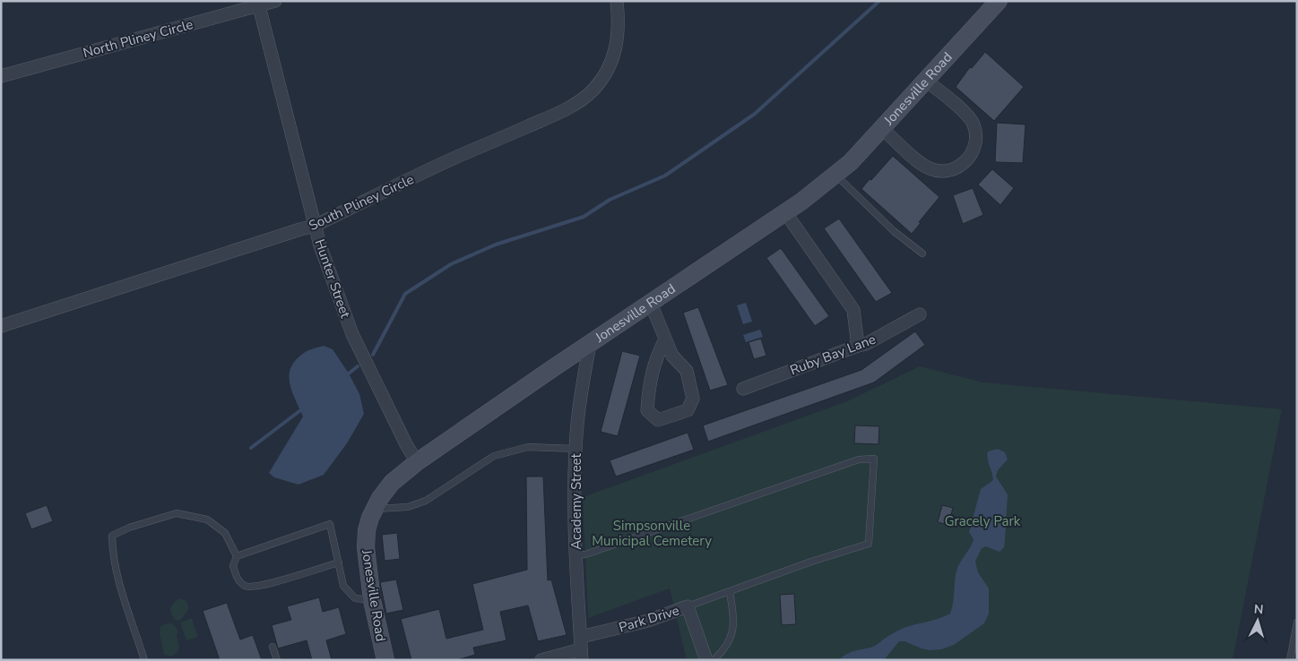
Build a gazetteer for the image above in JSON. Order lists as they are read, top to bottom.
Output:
{
  "streets": {
    "street": [
      "North Pliney Circle",
      "Jonesville Road",
      "South Pliney Circle",
      "Hunter Street",
      "Ruby Bay Lane",
      "Academy Street",
      "Park Drive"
    ]
  },
  "crossings": [
    ["North Pliney Circle", "Hunter Street"],
    ["Jonesville Road", "Hunter Street"],
    ["Jonesville Road", "Academy Street"],
    ["South Pliney Circle", "Hunter Street"],
    ["Academy Street", "Park Drive"]
  ],
  "parks": ["Gracely Park", "Simpsonville Municipal Cemetery"],
  "north": "top"
}
